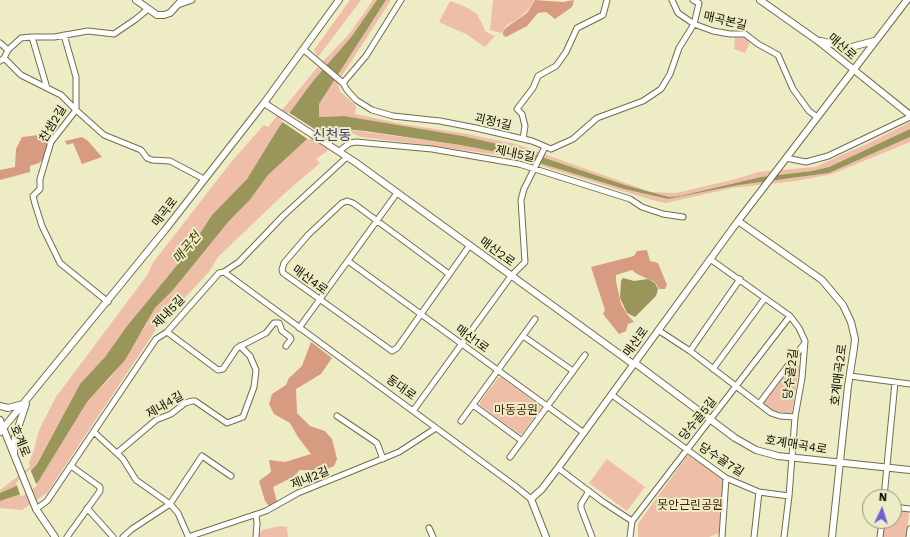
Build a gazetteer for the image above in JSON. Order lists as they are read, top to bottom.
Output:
{
  "streets": {
    "street": [
      "매곡본길",
      "매산로",
      "괴정1길",
      "찬샘2길",
      "제내5길",
      "매곡로",
      "매산2로",
      "매산4로",
      "매산1로",
      "당수골2길",
      "호계매곡2로",
      "동대로",
      "제내4길",
      "당수골5길",
      "호계로",
      "호계매곡4로",
      "당수골7길",
      "제내2길"
    ]
  },
  "crossings": [
    ["매곡본길", "매산로"],
    ["매곡본길", "괴정1길"],
    ["매산로", "매산2로"],
    ["매산로", "매산1로"],
    ["매산로", "당수골2길"],
    ["매산로", "호계매곡2로"],
    ["매산로", "동대로"],
    ["매산로", "호계매곡4로"],
    ["매산로", "당수골7길"],
    ["괴정1길", "매곡로"],
    ["찬샘2길", "매곡로"],
    ["제내5길", "매산2로"],
    ["제내5길", "동대로"],
    ["제내5길", "호계로"],
    ["매곡로", "매산2로"],
    ["매곡로", "호계로"],
    ["매산2로", "매산4로"],
    ["매산2로", "호계매곡4로"],
    ["매산4로", "매산1로"],
    ["당수골2길", "당수골5길"],
    ["당수골2길", "호계매곡4로"],
    ["당수골2길", "당수골7길"],
    ["호계매곡2로", "호계매곡4로"],
    ["동대로", "제내2길"],
    ["당수골5길", "호계매곡4로"],
    ["당수골5길", "당수골7길"]
  ],
  "districts": ["신천동"],
  "water": ["매곡천"],
  "parks": ["마동공원", "못안근린공원"],
  "north": "top"
}
